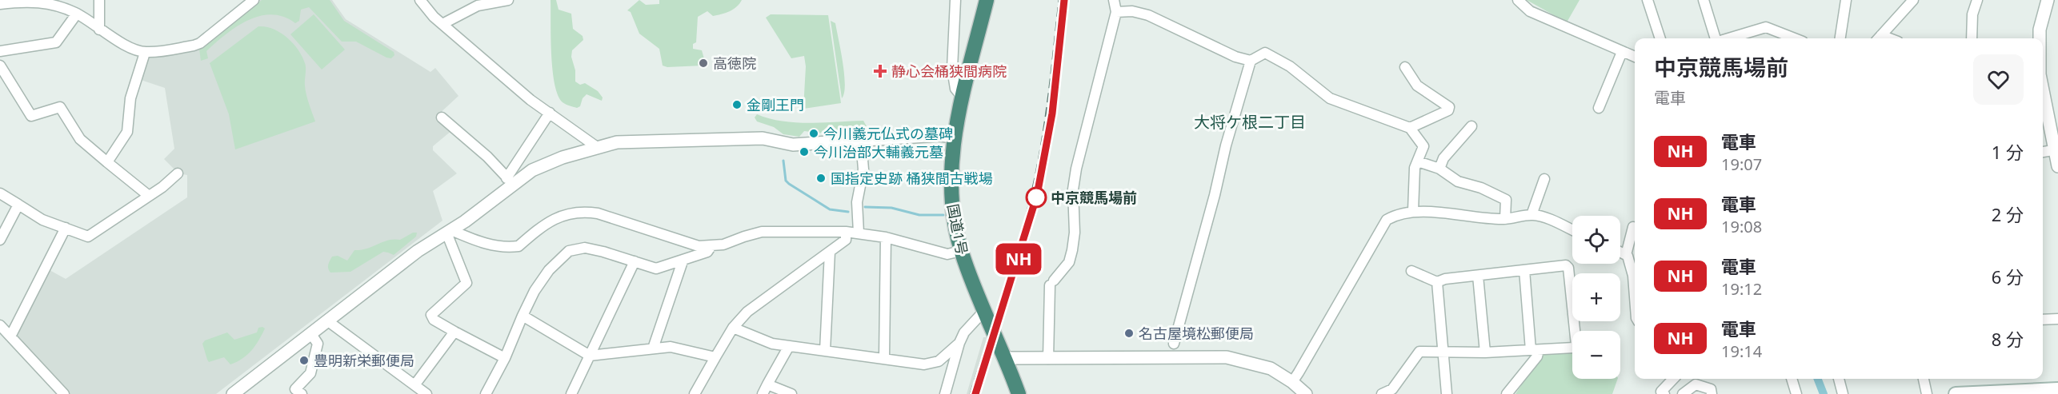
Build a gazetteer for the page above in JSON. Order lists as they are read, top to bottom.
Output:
{
  "streets": {
    "highway": ["国道1号"]
  },
  "districts": ["大将ケ根二丁目"],
  "places": {
    "other": [
      "高徳院",
      "金剛王門",
      "今川義元仏式の墓碑",
      "今川治部大輔義元墓",
      "国指定史跡 桶狭間古戦場",
      "中京競馬場前",
      "名古屋境松郵便局",
      "豊明新栄郵便局"
    ],
    "health": ["静心会桶狭間病院"]
  },
  "page": {
    "on_map": "NH",
    "heading": ["中京競馬場前", "電車"],
    "list": [
      {
        "mark": "NH",
        "name": "電車",
        "note": "19:07",
        "value": "1 分"
      },
      {
        "mark": "NH",
        "name": "電車",
        "note": "19:08",
        "value": "2 分"
      },
      {
        "mark": "NH",
        "name": "電車",
        "note": "19:12",
        "value": "6 分"
      },
      {
        "mark": "NH",
        "name": "電車",
        "note": "19:14",
        "value": "8 分"
      }
    ],
    "map_buttons": ["+", "−"]
  }
}
